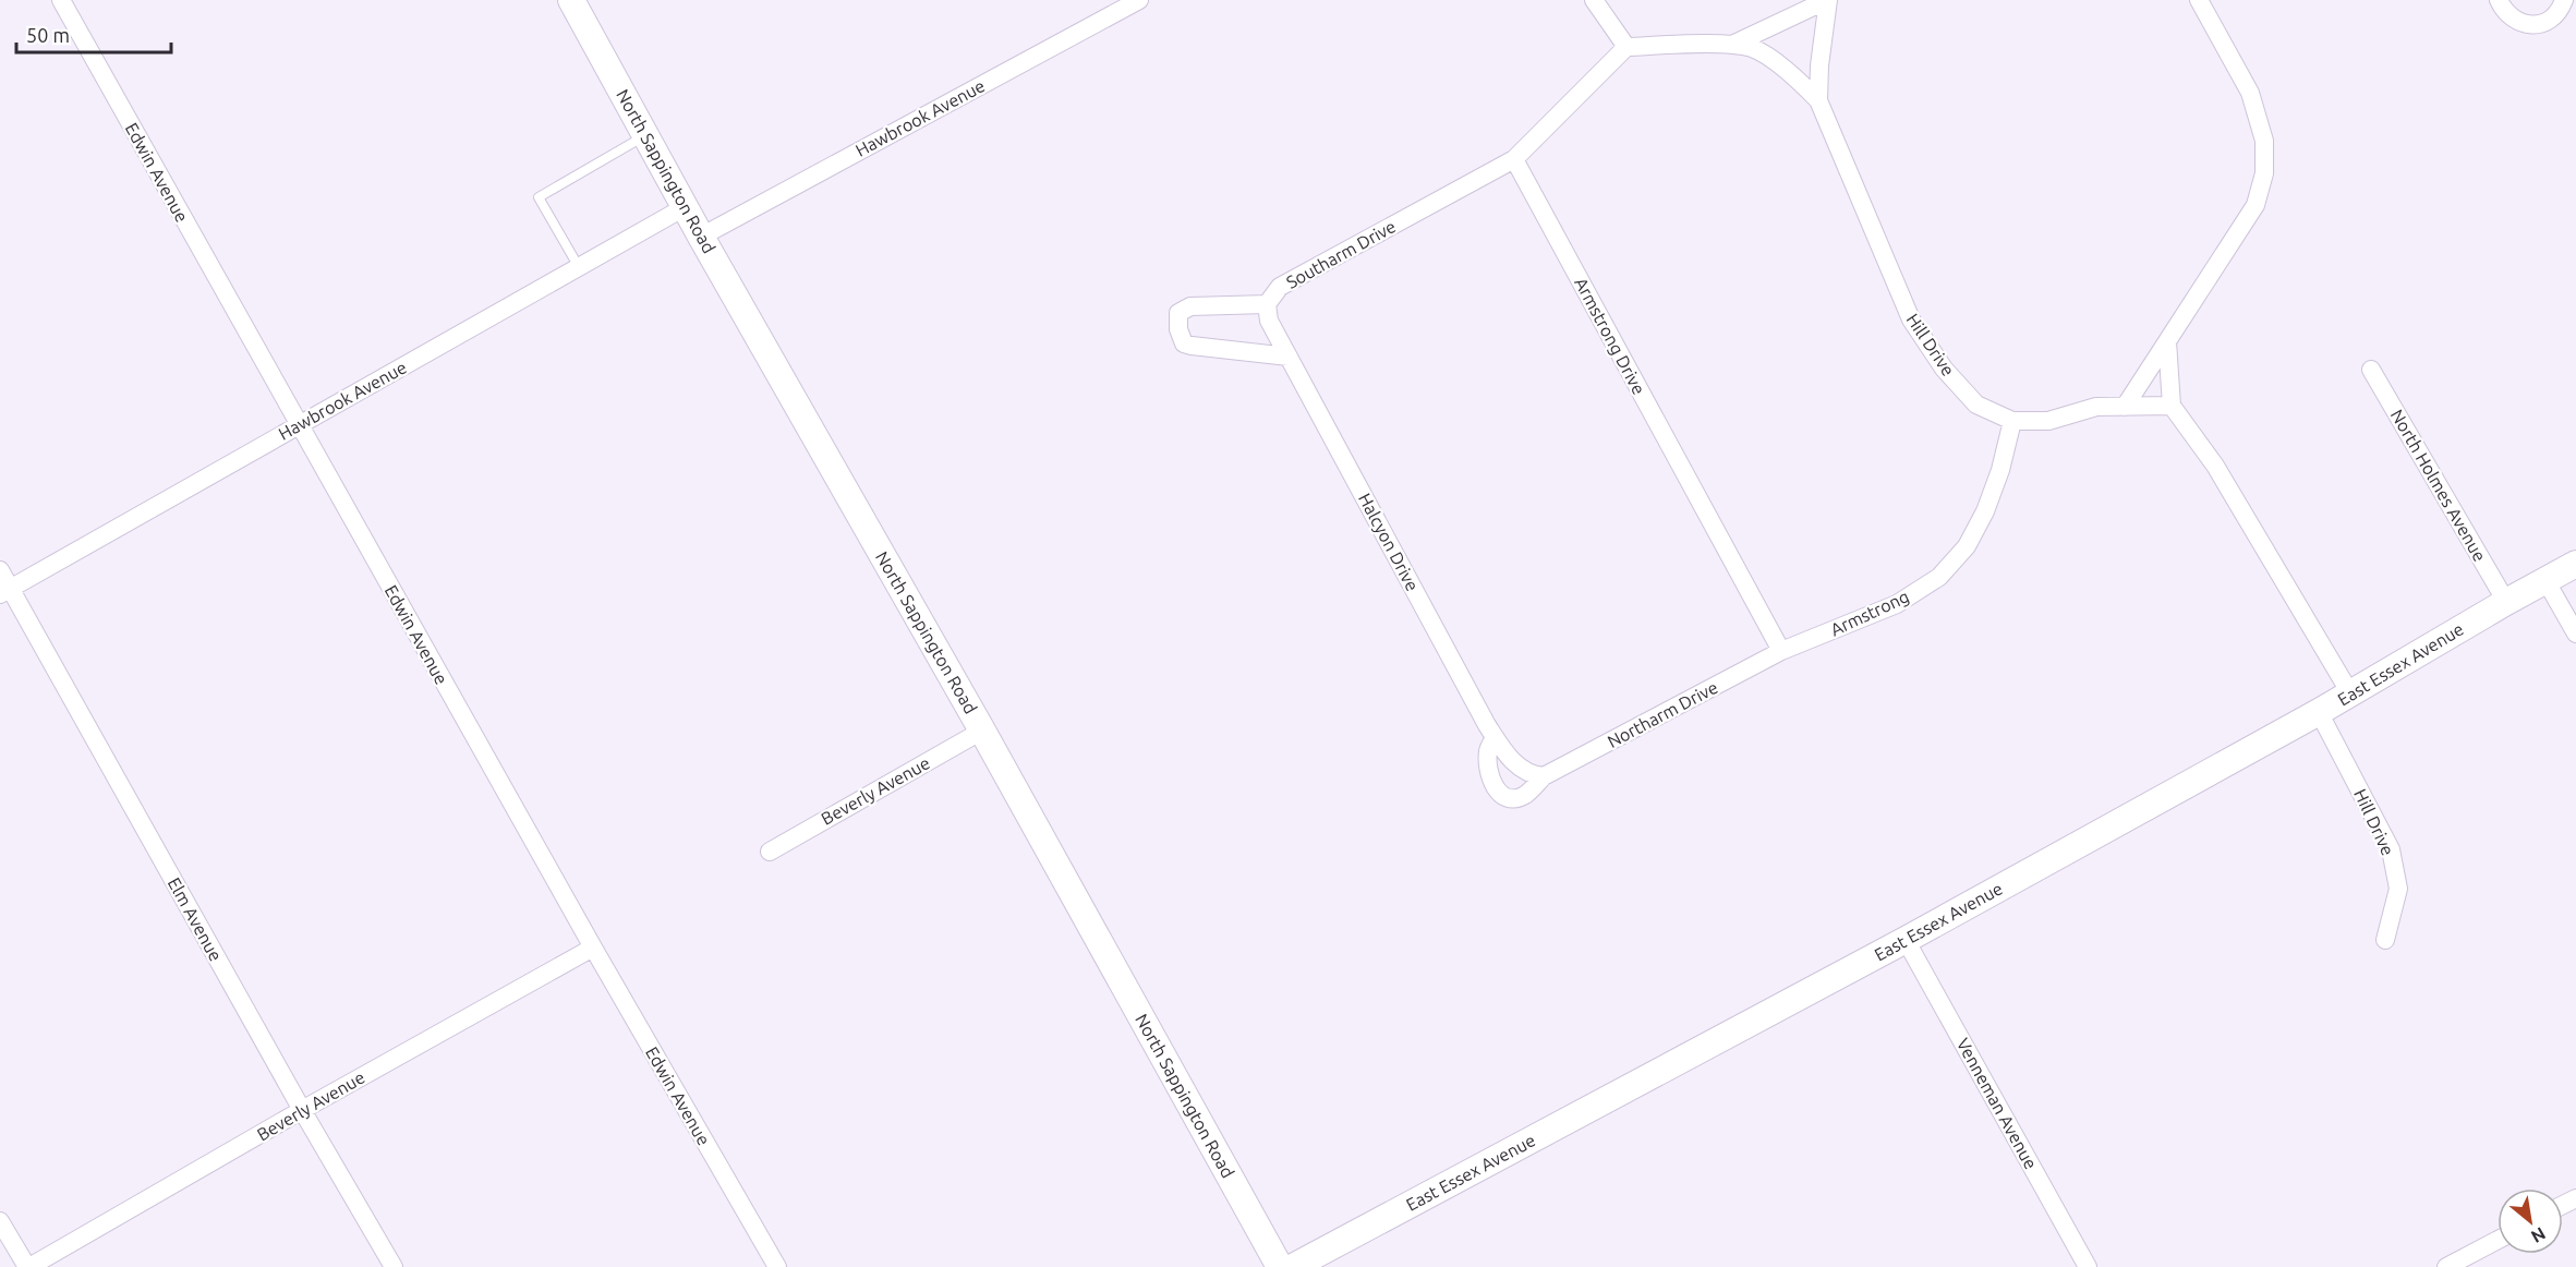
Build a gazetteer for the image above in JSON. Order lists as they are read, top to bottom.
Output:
{
  "streets": {
    "street": [
      "Hawbrook Avenue",
      "North Sappington Road",
      "Edwin Avenue",
      "Southarm Drive",
      "Armstrong Drive",
      "Hill Drive",
      "North Holmes Avenue",
      "Halcyon Drive",
      "Armstrong",
      "East Essex Avenue",
      "Northarm Drive",
      "Beverly Avenue",
      "Elm Avenue",
      "Venneman Avenue"
    ]
  },
  "crossings": [
    ["Hawbrook Avenue", "North Sappington Road"],
    ["Hawbrook Avenue", "Edwin Avenue"],
    ["Hawbrook Avenue", "Elm Avenue"],
    ["North Sappington Road", "Beverly Avenue"],
    ["Edwin Avenue", "Beverly Avenue"],
    ["Southarm Drive", "Armstrong Drive"],
    ["Southarm Drive", "Halcyon Drive"],
    ["Armstrong Drive", "Armstrong"],
    ["Armstrong Drive", "Northarm Drive"],
    ["Hill Drive", "Armstrong"],
    ["Hill Drive", "East Essex Avenue"],
    ["North Holmes Avenue", "East Essex Avenue"],
    ["Halcyon Drive", "Northarm Drive"],
    ["Armstrong", "Northarm Drive"],
    ["East Essex Avenue", "Venneman Avenue"],
    ["Beverly Avenue", "Elm Avenue"]
  ],
  "scale_bar": "50 m",
  "north": "bottom right"
}
